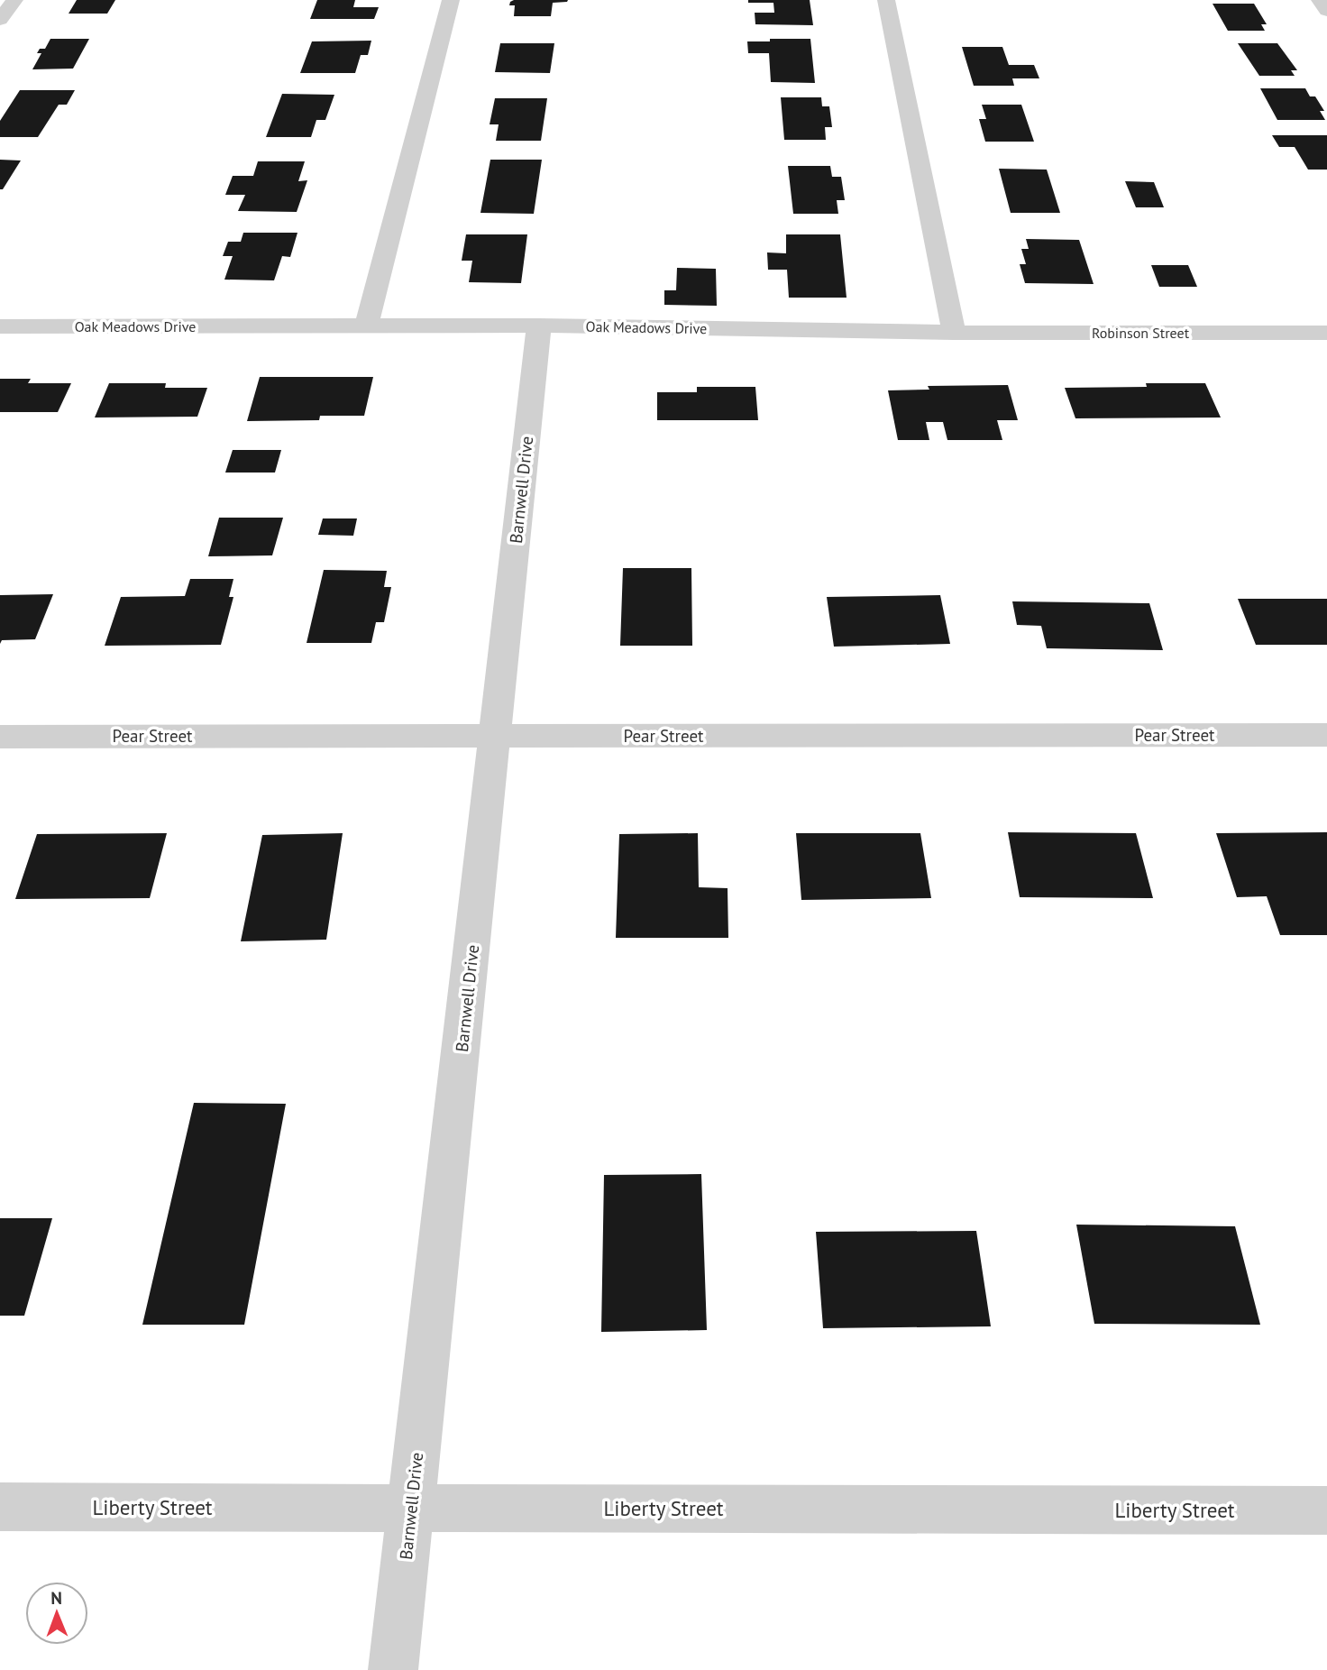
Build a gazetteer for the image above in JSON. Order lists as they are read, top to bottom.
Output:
{
  "streets": {
    "street": [
      "Oak Meadows Drive",
      "Robinson Street",
      "Barnwell Drive",
      "Pear Street",
      "Liberty Street"
    ]
  },
  "crossings": [
    ["Oak Meadows Drive", "Robinson Street"],
    ["Oak Meadows Drive", "Barnwell Drive"],
    ["Barnwell Drive", "Pear Street"],
    ["Barnwell Drive", "Liberty Street"]
  ],
  "north": "top"
}
